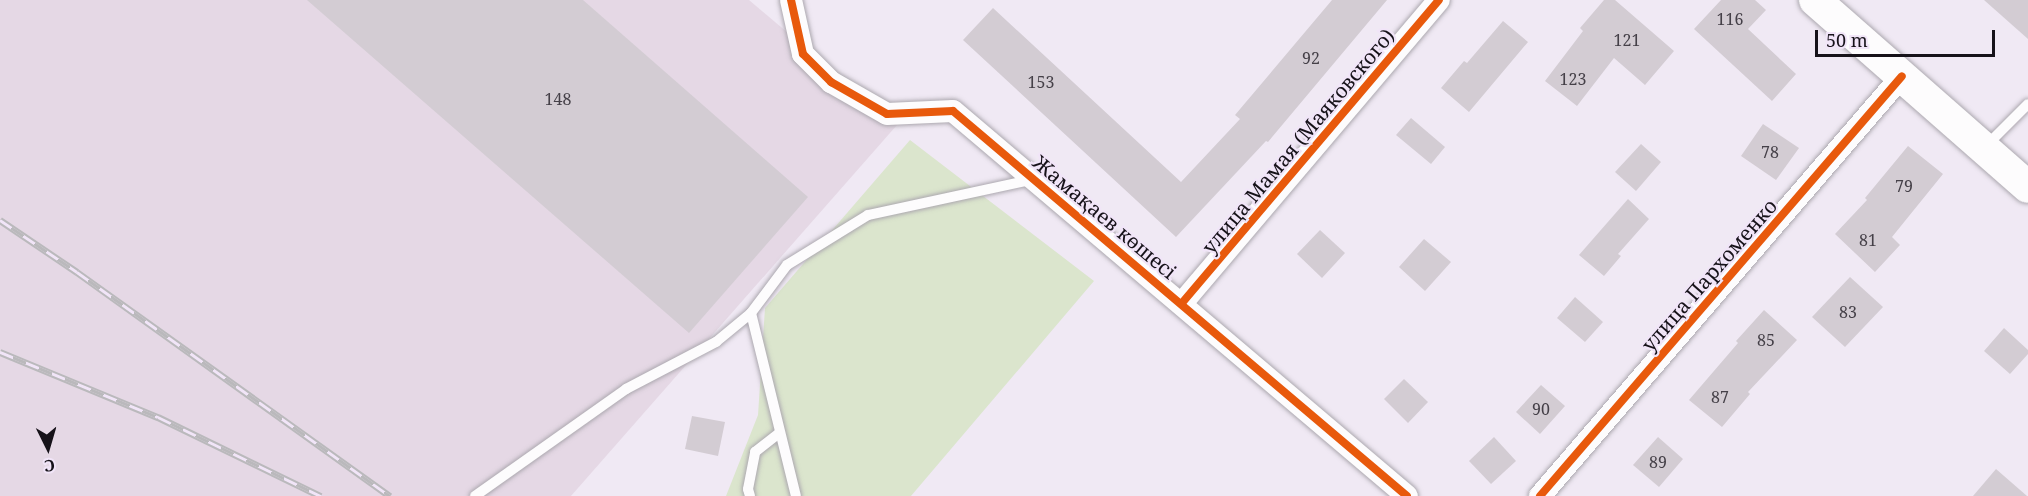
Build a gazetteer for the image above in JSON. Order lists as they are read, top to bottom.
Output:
{
  "streets": {
    "street": ["улица Мамая (Маяковского)", "Жамақаев көшесі", "улица Пархоменко"]
  },
  "crossings": [
    ["улица Мамая (Маяковского)", "Жамақаев көшесі"]
  ],
  "house_numbers": [
    "116",
    "121",
    "92",
    "123",
    "153",
    "148",
    "78",
    "79",
    "81",
    "83",
    "85",
    "87",
    "90",
    "89"
  ],
  "scale_bar": "50 m",
  "north": "bottom"
}
